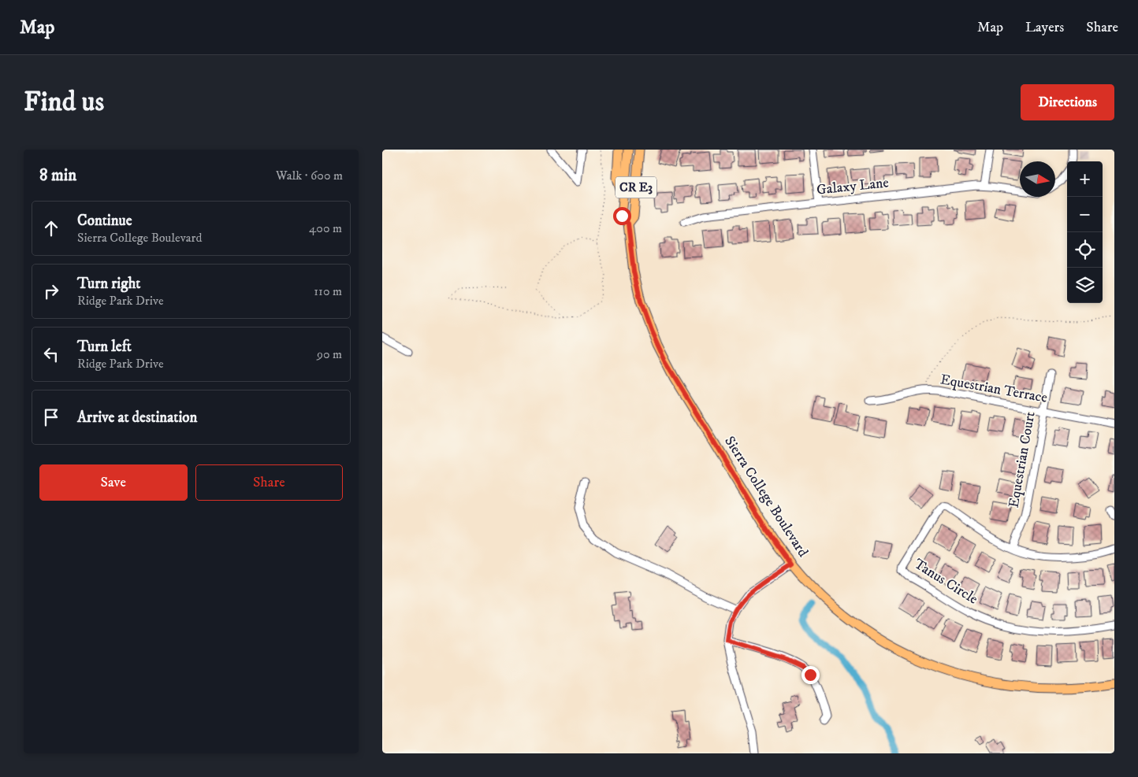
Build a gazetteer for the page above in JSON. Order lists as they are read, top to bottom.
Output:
{
  "streets": {
    "main road": ["CR E3", "Sierra College Boulevard"],
    "street": [
      "Galaxy Lane",
      "Equestrian Terrace",
      "Equestrian Court",
      "Tanus Circle"
    ]
  },
  "crossings": [
    ["Equestrian Terrace", "Equestrian Court"],
    ["Equestrian Court", "Tanus Circle"]
  ],
  "north": "right",
  "page": {
    "header": "Map",
    "nav": ["Map", "Layers", "Share"],
    "buttons": [
      "Directions",
      ["Save", "Share"]
    ],
    "title": "Find us",
    "heading": ["8 min", "Walk · 600 m"],
    "map_buttons": ["+", "−"],
    "list": [
      ["Continue", "Sierra College Boulevard", "400 m"],
      ["Turn right", "Ridge Park Drive", "110 m"],
      ["Turn left", "Ridge Park Drive", "90 m"],
      "Arrive at destination"
    ]
  }
}
